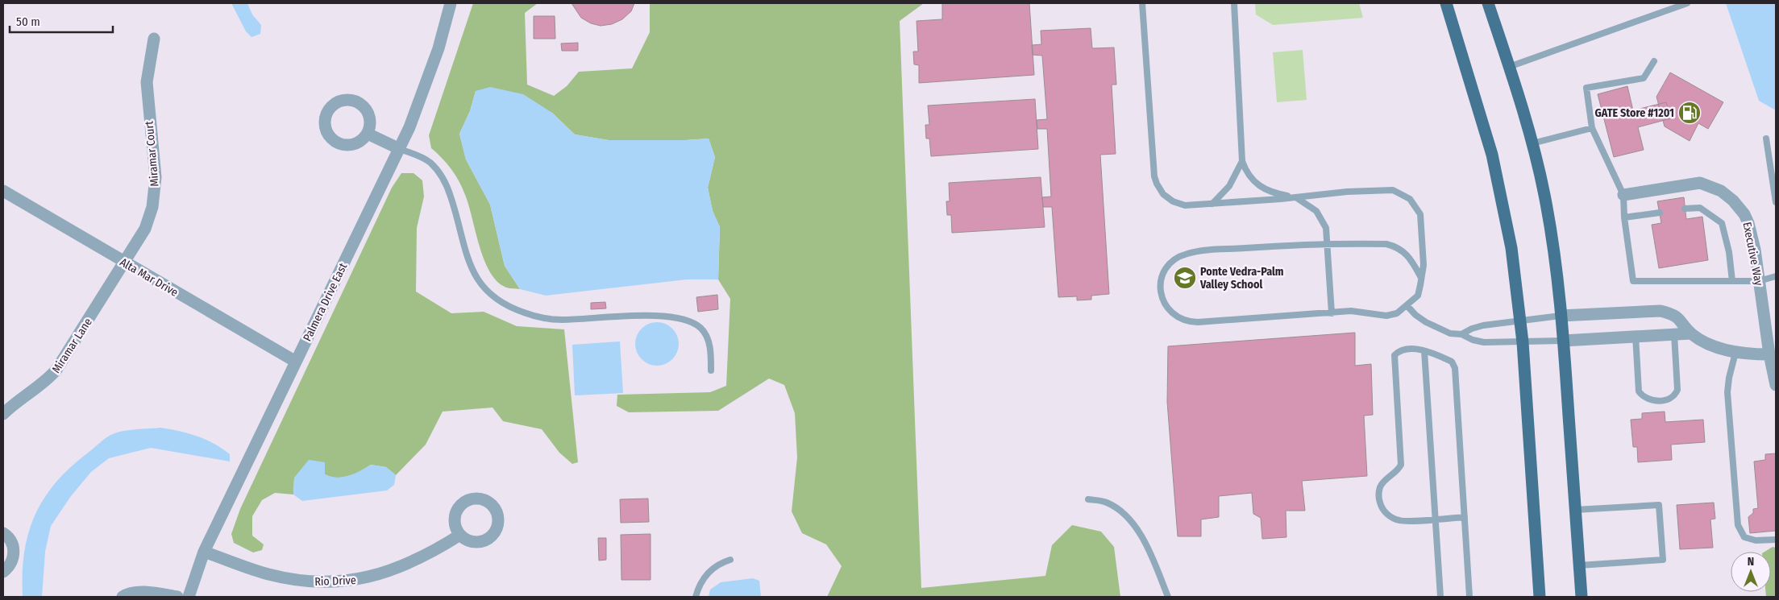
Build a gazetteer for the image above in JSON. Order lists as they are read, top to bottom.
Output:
{
  "streets": {
    "street": [
      "Miramar Court",
      "Executive Way",
      "Alta Mar Drive",
      "Palmera Drive East",
      "Miramar Lane",
      "Rio Drive"
    ]
  },
  "crossings": [
    ["Miramar Court", "Alta Mar Drive"],
    ["Miramar Court", "Miramar Lane"],
    ["Alta Mar Drive", "Palmera Drive East"],
    ["Alta Mar Drive", "Miramar Lane"],
    ["Palmera Drive East", "Rio Drive"]
  ],
  "places": {
    "fuel station": ["GATE Store #1201"],
    "school or university": ["Ponte Vedra-Palm Valley School"]
  },
  "scale_bar": "50 m",
  "north": "top"
}
